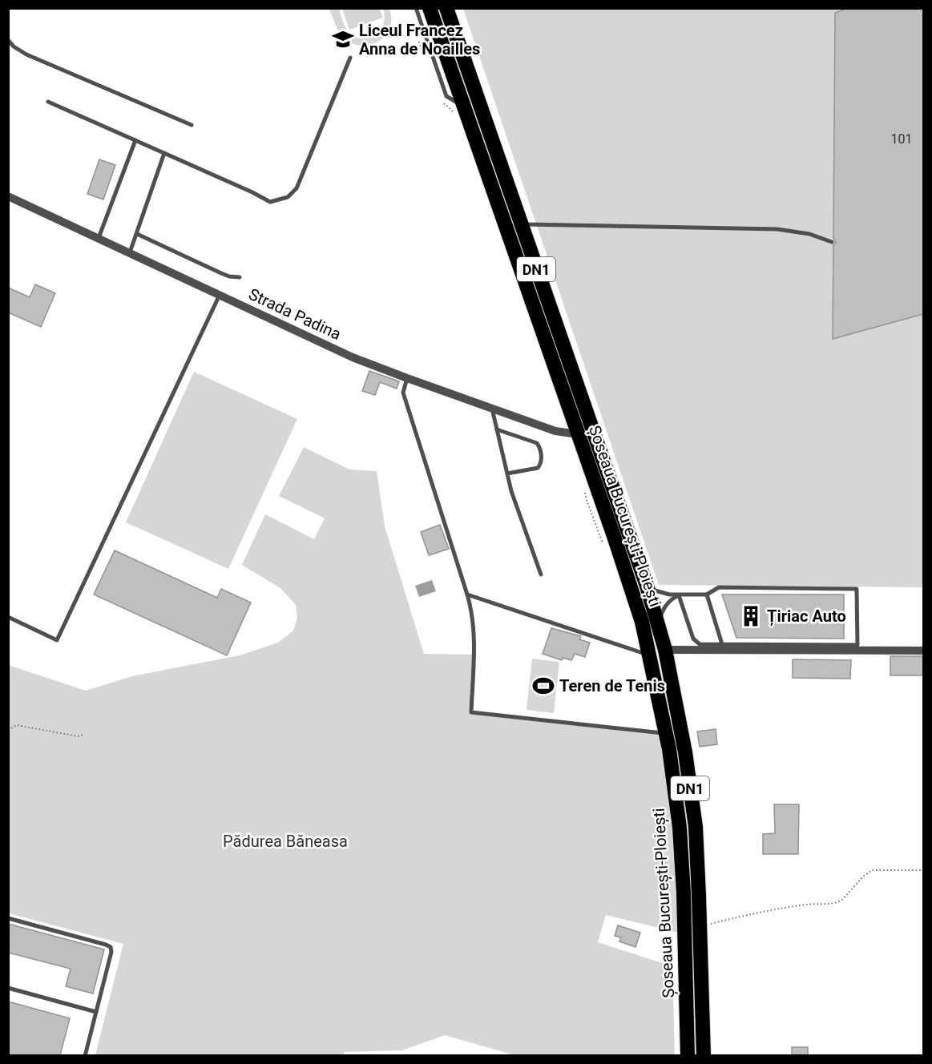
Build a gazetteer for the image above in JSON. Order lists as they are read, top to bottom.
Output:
{
  "streets": {
    "highway": ["DN1", "Șoseaua București-Ploiești"],
    "street": ["Strada Padina"]
  },
  "crossings": [
    ["Strada Padina", "Șoseaua București-Ploiești"]
  ],
  "parks": ["Pădurea Băneasa"],
  "places": {
    "school or university": ["Liceul Francez Anna de Noailles"],
    "building": ["Țiriac Auto"],
    "sports": ["Teren de Tenis"]
  },
  "house_numbers": ["101"]
}
